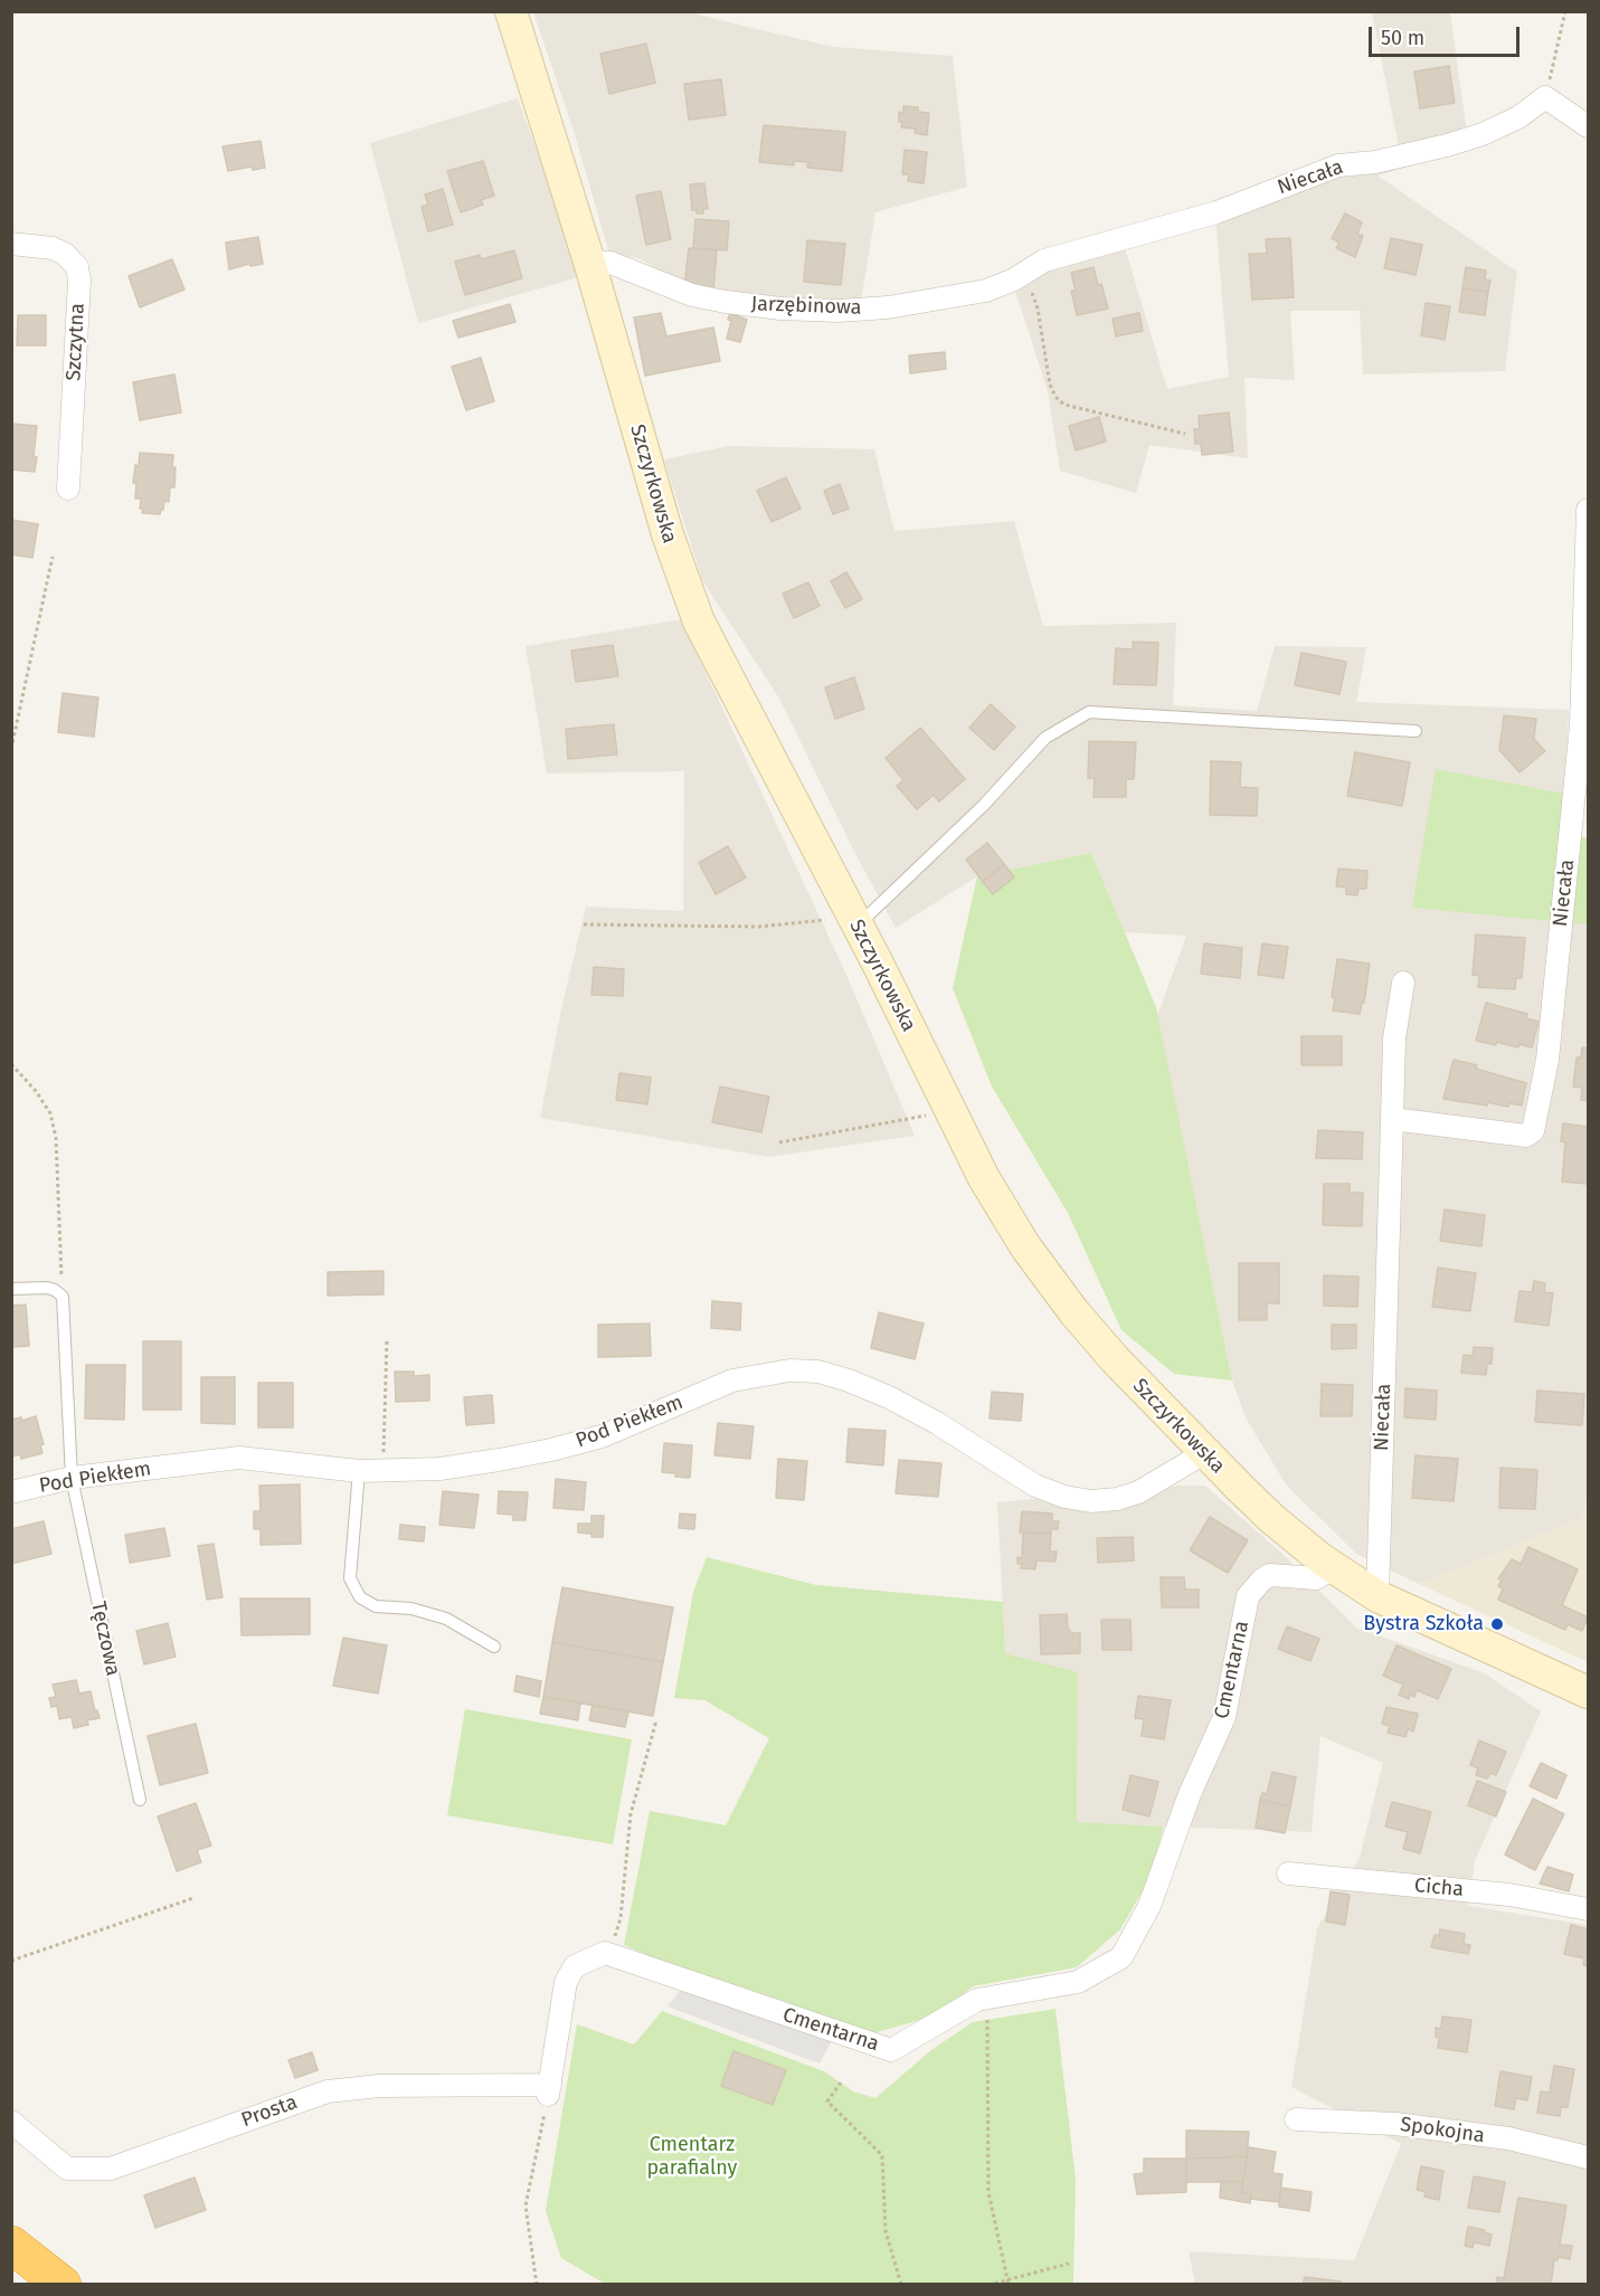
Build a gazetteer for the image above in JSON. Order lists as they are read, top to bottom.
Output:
{
  "streets": {
    "main road": ["Szczyrkowska"],
    "street": [
      "Niecała",
      "Jarzębinowa",
      "Szczytna",
      "Pod Piekłem",
      "Cmentarna",
      "Cicha",
      "Prosta",
      "Spokojna"
    ],
    "lane": ["Tęczowa"]
  },
  "crossings": [
    ["Niecała", "Jarzębinowa"],
    ["Niecała", "Szczyrkowska"],
    ["Jarzębinowa", "Szczyrkowska"],
    ["Szczyrkowska", "Pod Piekłem"],
    ["Szczyrkowska", "Cmentarna"],
    ["Pod Piekłem", "Tęczowa"]
  ],
  "parks": ["Cmentarz parafialny"],
  "places": ["Bystra Szkoła"],
  "scale_bar": "50 m"
}
